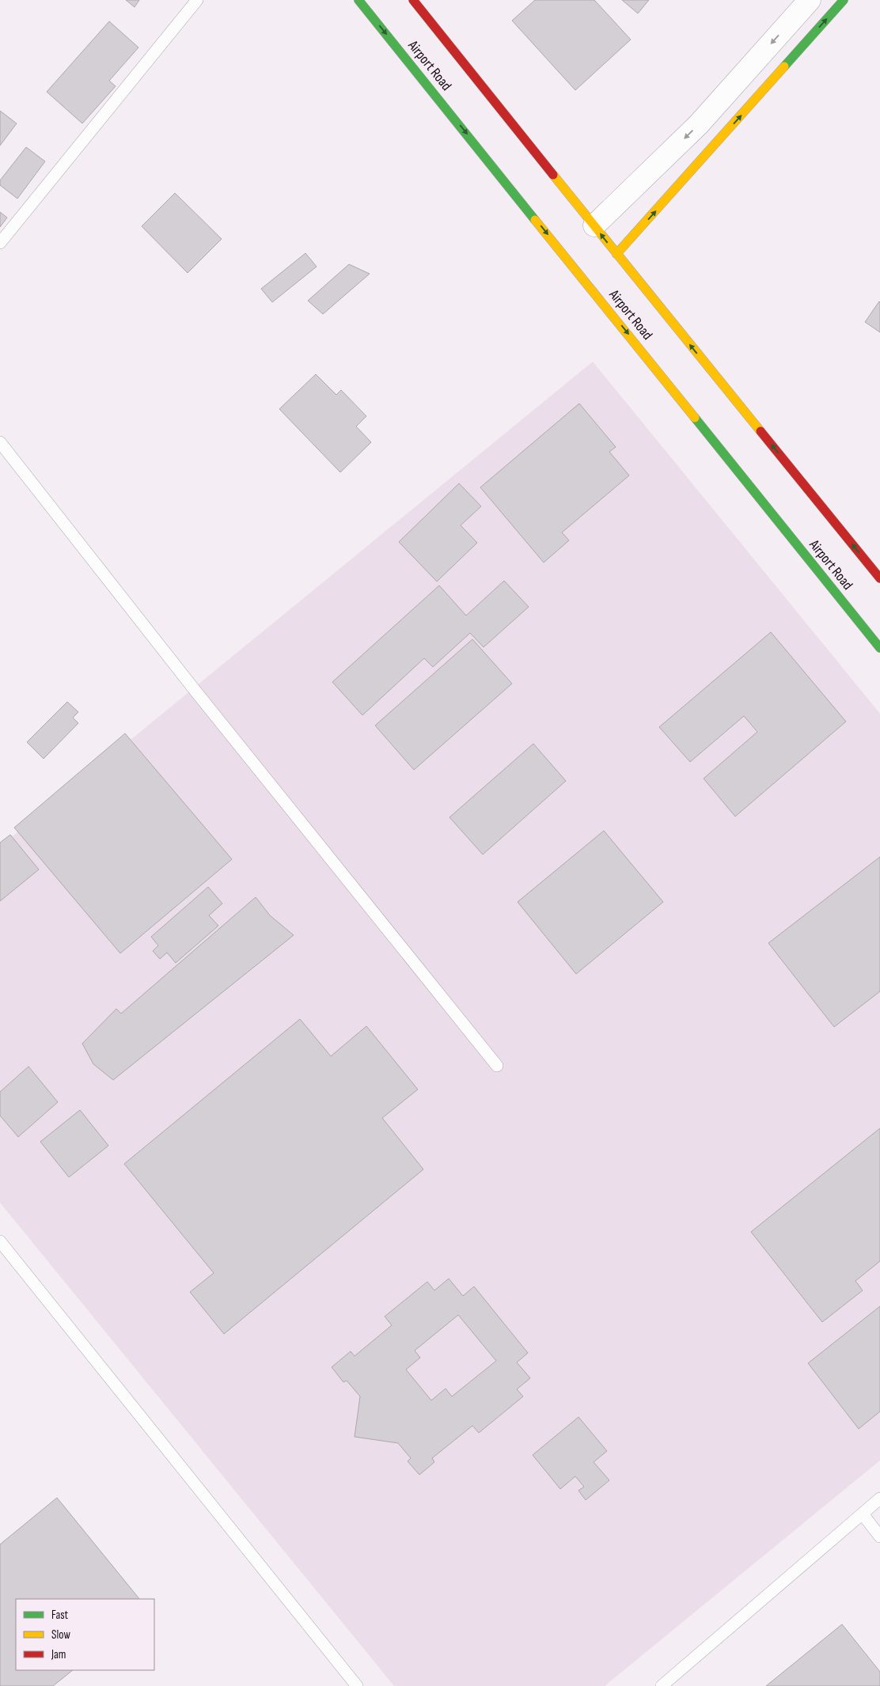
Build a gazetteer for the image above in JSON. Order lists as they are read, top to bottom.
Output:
{
  "streets": {
    "main road": ["Airport Road"]
  },
  "legend": ["Fast", "Slow", "Jam"]
}
